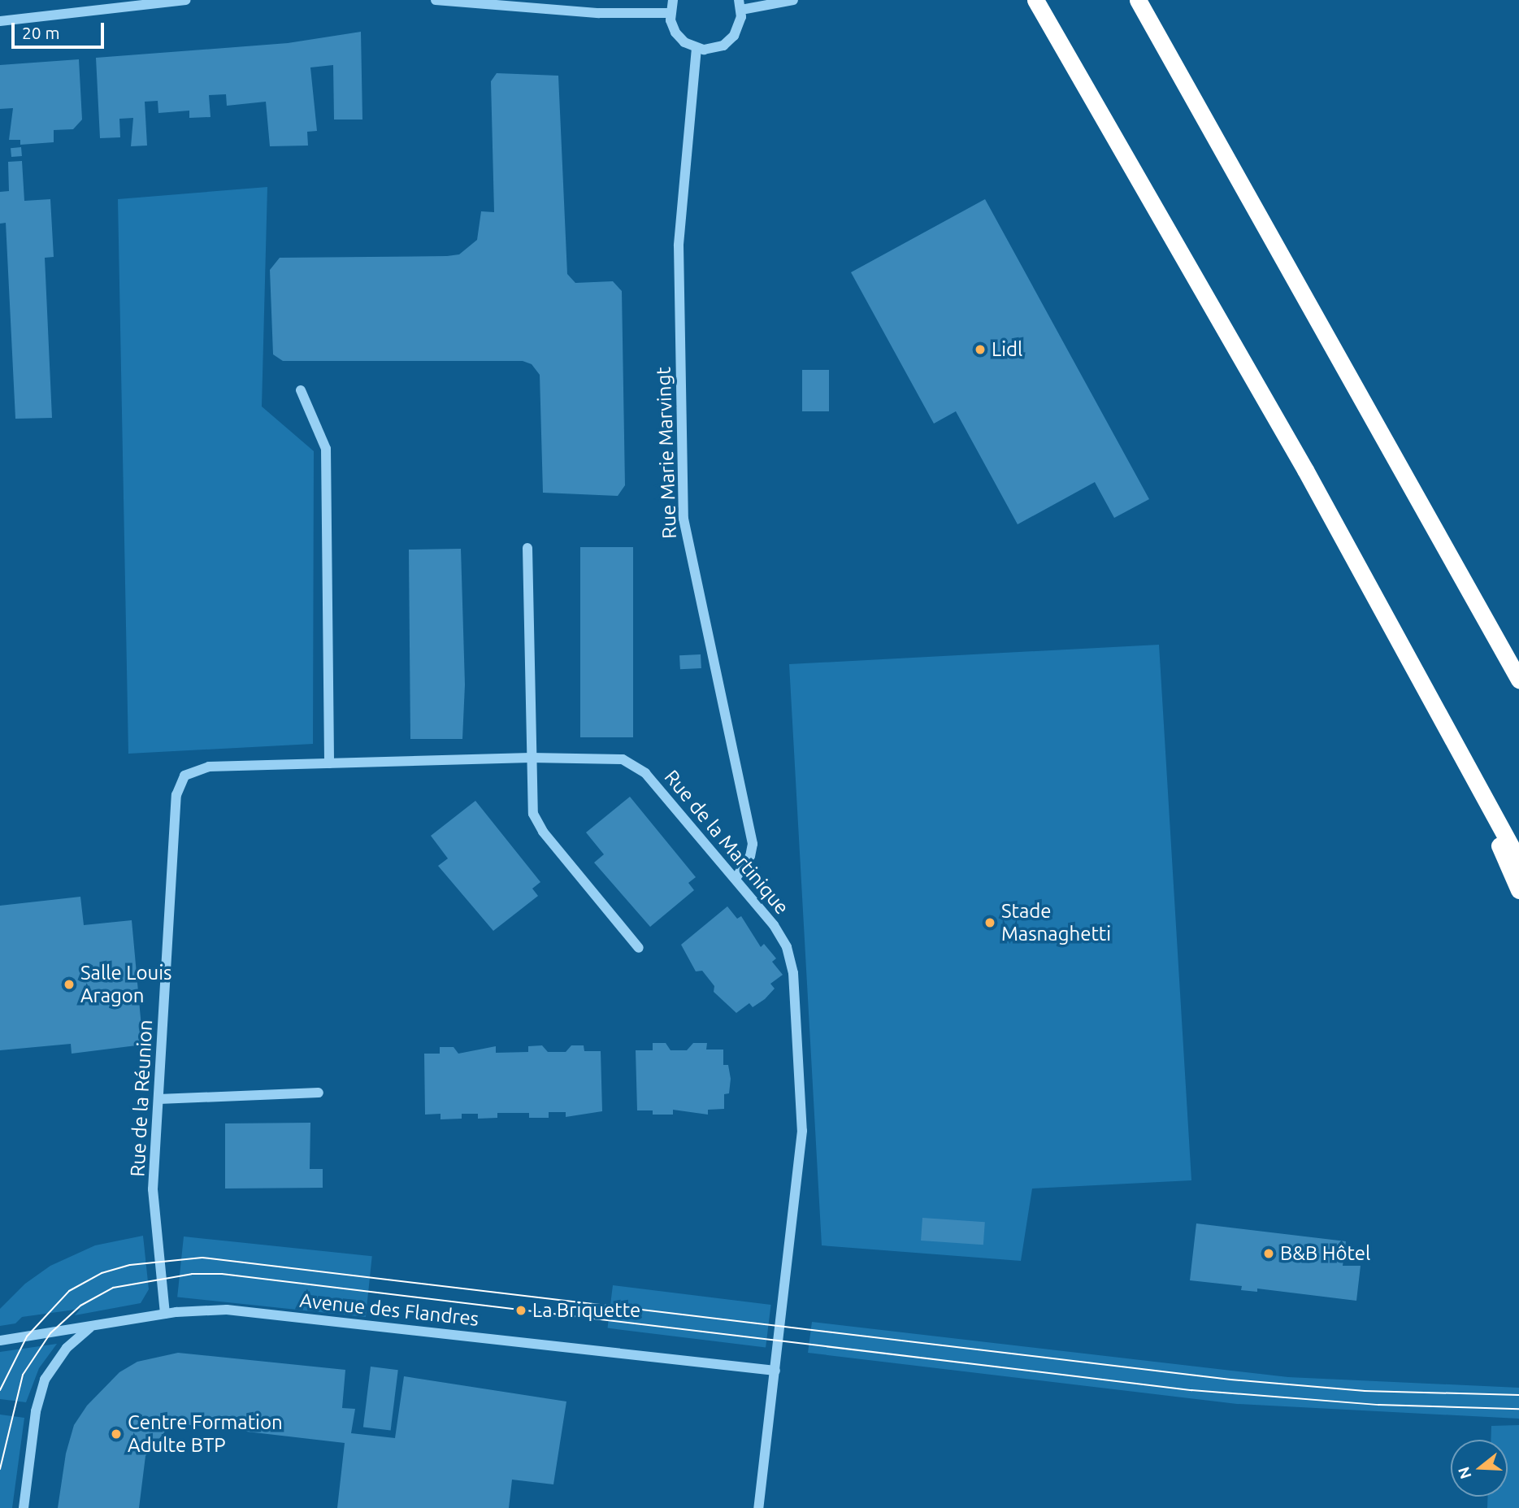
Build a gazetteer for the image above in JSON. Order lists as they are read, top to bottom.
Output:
{
  "streets": {
    "street": [
      "Rue Marie Marvingt",
      "Rue de la Martinique",
      "Rue de la Réunion",
      "Avenue des Flandres"
    ]
  },
  "crossings": [
    ["Rue Marie Marvingt", "Rue de la Martinique"],
    ["Rue de la Martinique", "Rue de la Réunion"],
    ["Rue de la Martinique", "Avenue des Flandres"],
    ["Rue de la Réunion", "Avenue des Flandres"]
  ],
  "places": [
    "Lidl",
    "Stade Masnaghetti",
    "Salle Louis Aragon",
    "B&B Hôtel",
    "La Briquette",
    "Centre Formation Adulte BTP"
  ],
  "scale_bar": "20 m",
  "north": "left"
}
